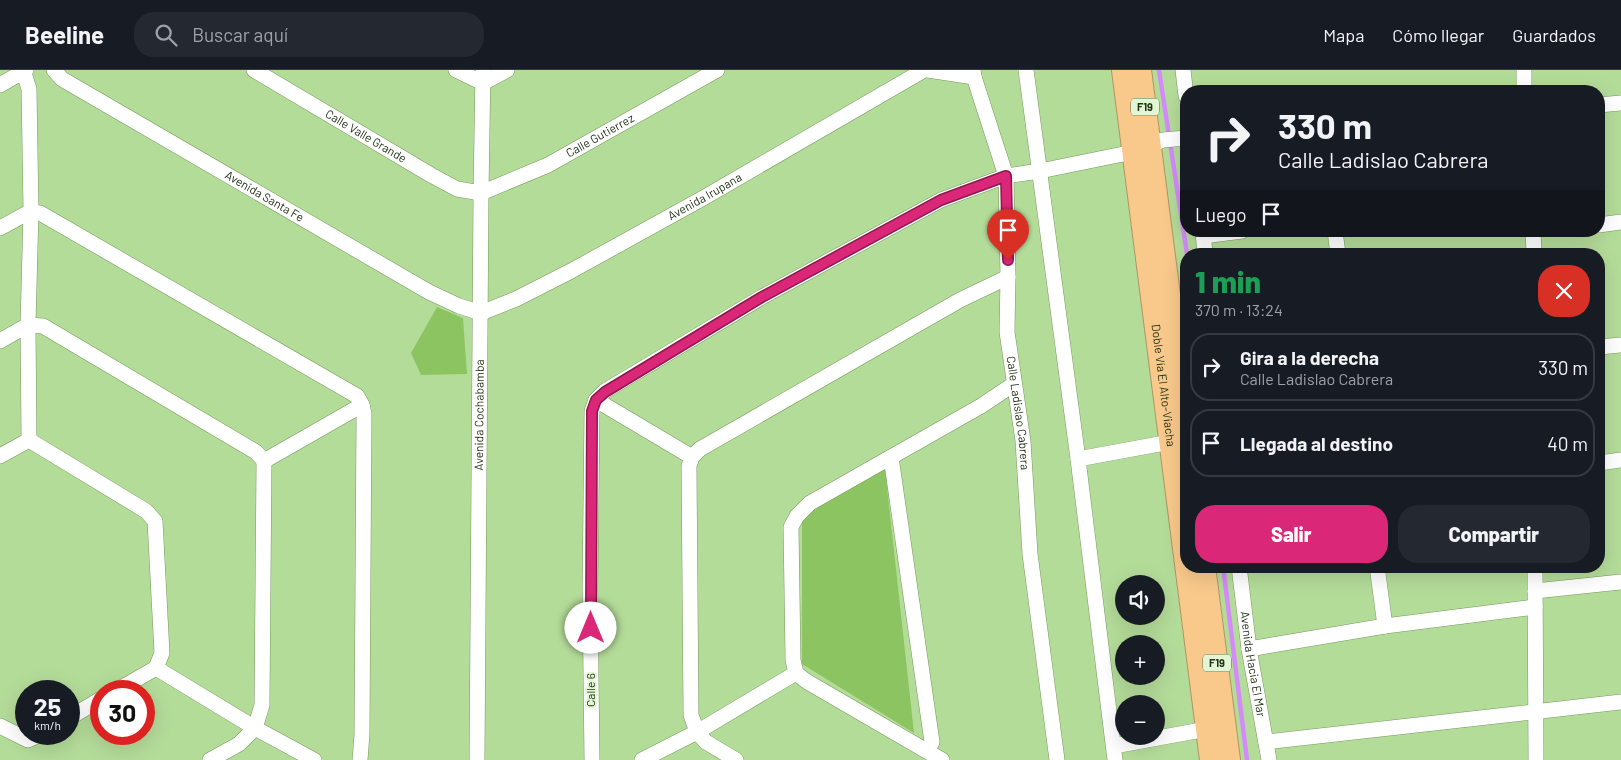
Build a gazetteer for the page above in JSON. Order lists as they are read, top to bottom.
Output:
{
  "streets": {
    "highway": ["F19", "Doble Vía El Alto-Viacha"],
    "street": [
      "Calle Gutierrez",
      "Calle Valle Grande",
      "Avenida Irupana",
      "Avenida Santa Fe",
      "Calle Ladislao Cabrera",
      "Avenida Cochabamba",
      "Avenida Hacia El Mar",
      "Calle 6"
    ]
  },
  "crossings": [
    ["Calle Gutierrez", "Calle Valle Grande"],
    ["Calle Gutierrez", "Avenida Cochabamba"],
    ["Calle Valle Grande", "Avenida Cochabamba"],
    ["Avenida Irupana", "Avenida Santa Fe"],
    ["Avenida Irupana", "Avenida Cochabamba"],
    ["Avenida Santa Fe", "Avenida Cochabamba"]
  ],
  "page": {
    "header": "Beeline",
    "search": "Buscar aquí",
    "nav": ["Mapa", "Cómo llegar", "Guardados"],
    "turn": ["330 m", "Calle Ladislao Cabrera"],
    "then": "Luego",
    "heading": ["1 min", "370 m · 13:24"],
    "list": [
      {
        "name": "Gira a la derecha",
        "note": "Calle Ladislao Cabrera",
        "value": "330 m"
      },
      {
        "name": "Llegada al destino",
        "value": "40 m"
      }
    ],
    "buttons": ["Salir", "Compartir"],
    "map_buttons": ["+", "−"],
    "speed": "25 km/h",
    "limit": "30"
  }
}
